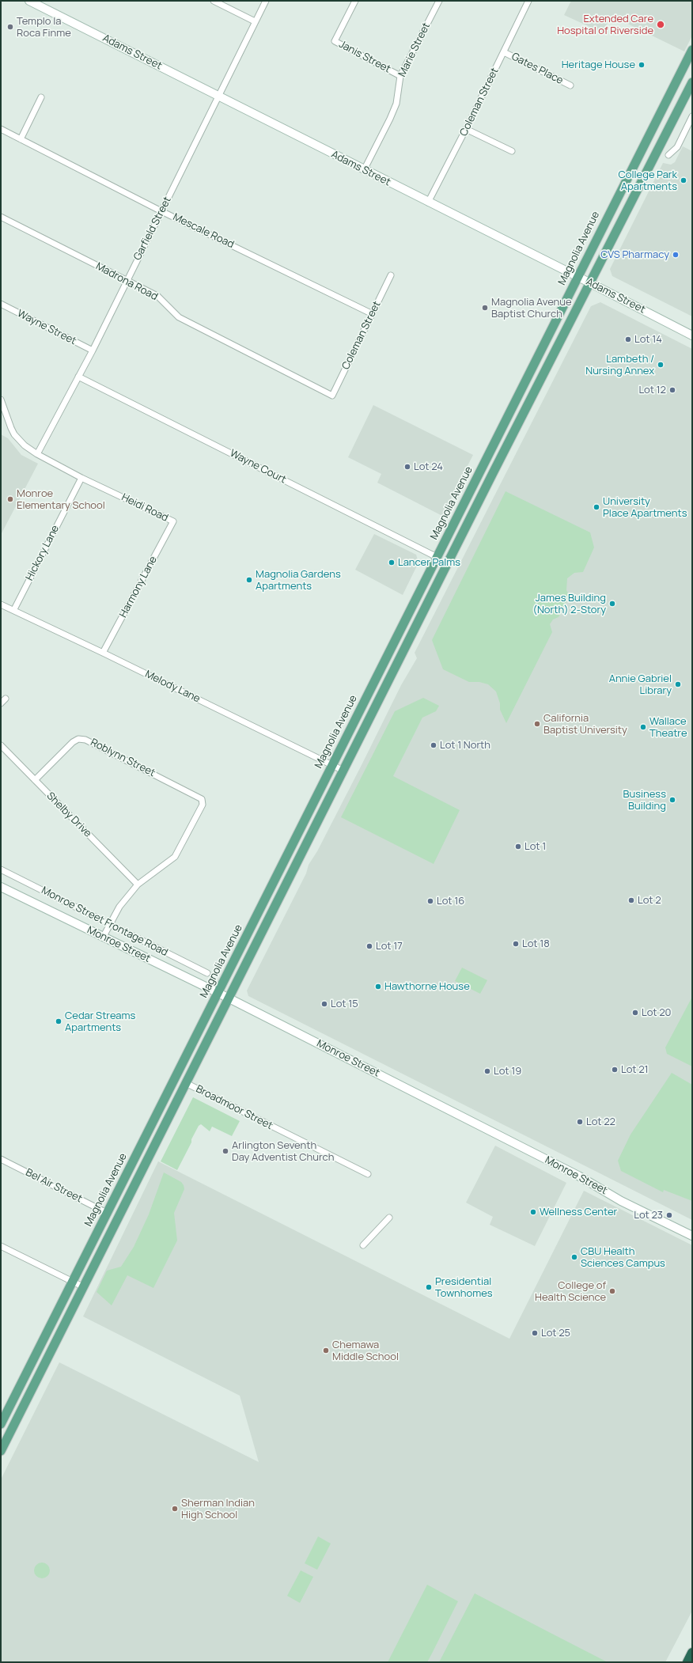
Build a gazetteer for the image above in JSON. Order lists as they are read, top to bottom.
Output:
{
  "streets": {
    "main road": ["Adams Street", "Magnolia Avenue", "Monroe Street"],
    "street": [
      "Marie Street",
      "Janis Street",
      "Gates Place",
      "Coleman Street",
      "Garfield Street",
      "Mescale Road",
      "Madrona Road",
      "Wayne Street",
      "Wayne Court",
      "Heidi Road",
      "Hickory Lane",
      "Harmony Lane",
      "Melody Lane",
      "Roblynn Street",
      "Shelby Drive",
      "Monroe Street Frontage Road",
      "Broadmoor Street",
      "Bel Air Street"
    ]
  },
  "crossings": [
    ["Marie Street", "Adams Street"],
    ["Marie Street", "Janis Street"],
    ["Adams Street", "Coleman Street"],
    ["Adams Street", "Garfield Street"],
    ["Adams Street", "Magnolia Avenue"],
    ["Gates Place", "Coleman Street"],
    ["Coleman Street", "Mescale Road"],
    ["Coleman Street", "Madrona Road"],
    ["Garfield Street", "Mescale Road"],
    ["Garfield Street", "Madrona Road"],
    ["Garfield Street", "Wayne Street"],
    ["Garfield Street", "Wayne Court"],
    ["Magnolia Avenue", "Wayne Court"],
    ["Magnolia Avenue", "Melody Lane"],
    ["Magnolia Avenue", "Monroe Street"],
    ["Magnolia Avenue", "Bel Air Street"],
    ["Heidi Road", "Hickory Lane"],
    ["Heidi Road", "Harmony Lane"],
    ["Hickory Lane", "Melody Lane"],
    ["Harmony Lane", "Melody Lane"],
    ["Roblynn Street", "Shelby Drive"]
  ],
  "places": [
    "Extended Care Hospital of Riverside",
    "Templo la Roca Finme",
    "Heritage House",
    "College Park Apartments",
    "CVS Pharmacy",
    "Magnolia Avenue Baptist Church",
    "Lot 14",
    "Lambeth / Nursing Annex",
    "Lot 12",
    "Lot 24",
    "Monroe Elementary School",
    "University Place Apartments",
    "Lancer Palms",
    "Magnolia Gardens Apartments",
    "James Building (North) 2-Story",
    "Annie Gabriel Library",
    "California Baptist University",
    "Wallace Theatre",
    "Lot 1 North",
    "Business Building",
    "Lot 1",
    "Lot 2",
    "Lot 16",
    "Lot 18",
    "Lot 17",
    "Hawthorne House",
    "Lot 15",
    "Lot 20",
    "Cedar Streams Apartments",
    "Lot 21",
    "Lot 19",
    "Lot 22",
    "Arlington Seventh Day Adventist Church",
    "Wellness Center",
    "Lot 23",
    "CBU Health Sciences Campus",
    "Presidential Townhomes",
    "College of Health Science",
    "Lot 25",
    "Chemawa Middle School",
    "Sherman Indian High School"
  ]
}
